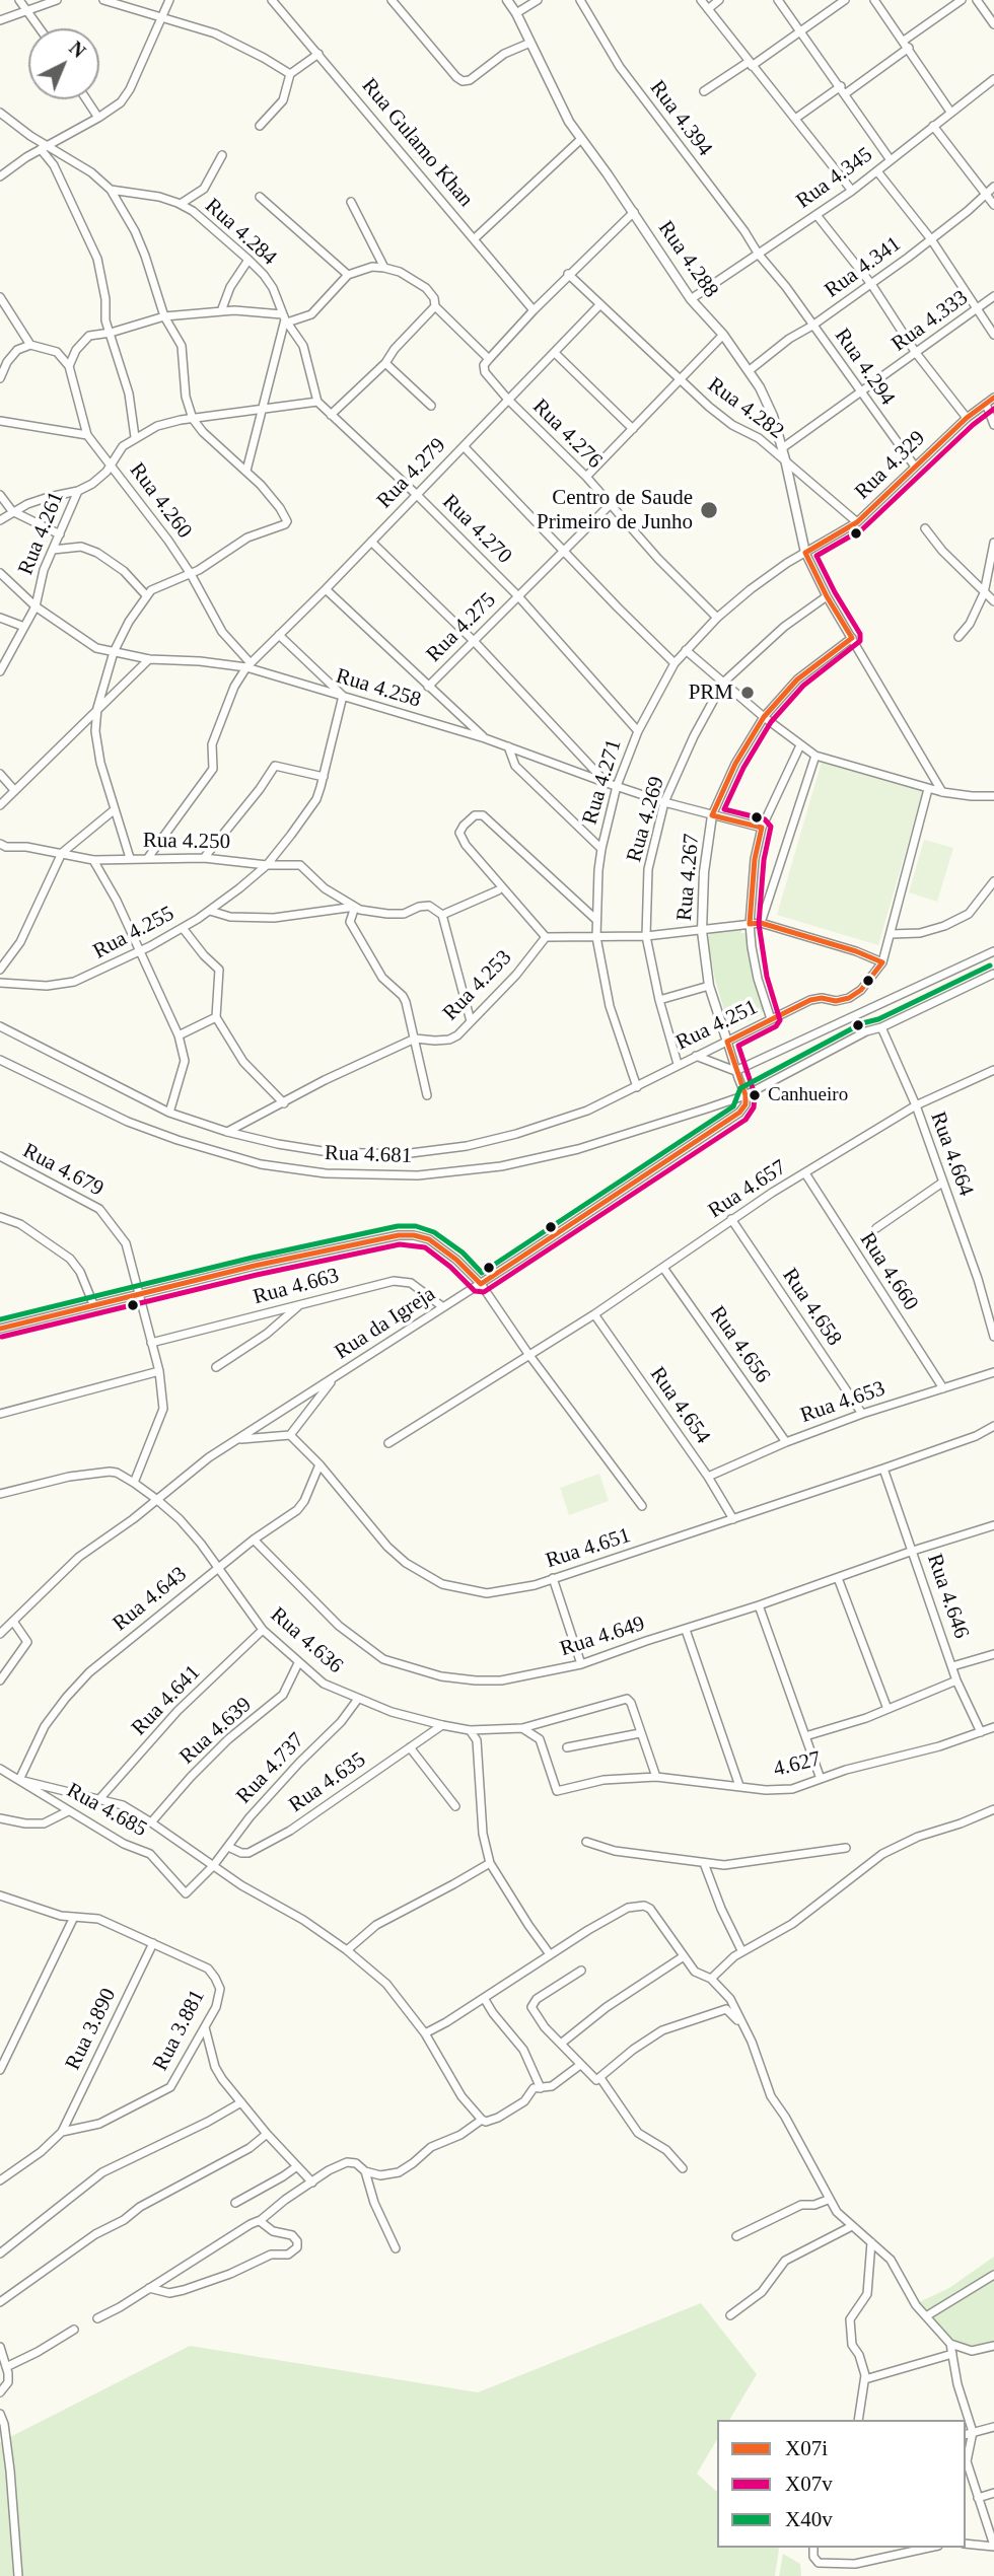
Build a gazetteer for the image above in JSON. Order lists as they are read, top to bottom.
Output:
{
  "streets": {
    "street": [
      "Rua 4.394",
      "Rua Gulamo Khan",
      "Rua 4.345",
      "Rua 4.284",
      "Rua 4.288",
      "Rua 4.341",
      "Rua 4.333",
      "Rua 4.294",
      "Rua 4.282",
      "Rua 4.276",
      "Rua 4.329",
      "Rua 4.279",
      "Rua 4.260",
      "Rua 4.270",
      "Rua 4.261",
      "Rua 4.275",
      "Rua 4.258",
      "Rua 4.271",
      "Rua 4.269",
      "Rua 4.250",
      "Rua 4.267",
      "Rua 4.255",
      "Rua 4.253",
      "Rua 4.251",
      "Rua 4.664",
      "Rua 4.681",
      "Rua 4.679",
      "Rua 4.657",
      "Rua 4.660",
      "Rua 4.663",
      "Rua 4.658",
      "Rua da Igreja",
      "Rua 4.656",
      "Rua 4.653",
      "Rua 4.654",
      "Rua 4.651",
      "Rua 4.646",
      "Rua 4.643",
      "Rua 4.649",
      "Rua 4.636",
      "Rua 4.641",
      "Rua 4.639",
      "4.627",
      "Rua 4.737",
      "Rua 4.635",
      "Rua 4.685",
      "Rua 3.890",
      "Rua 3.881"
    ]
  },
  "crossings": [
    ["Rua 4.394", "Rua 4.345"],
    ["Rua 4.394", "Rua 4.294"],
    ["Rua 4.345", "Rua 4.288"],
    ["Rua 4.345", "Rua 4.294"],
    ["Rua 4.284", "Rua 4.270"],
    ["Rua 4.284", "Rua 4.261"],
    ["Rua 4.288", "Rua 4.341"],
    ["Rua 4.288", "Rua 4.333"],
    ["Rua 4.288", "Rua 4.282"],
    ["Rua 4.341", "Rua 4.294"],
    ["Rua 4.333", "Rua 4.294"],
    ["Rua 4.294", "Rua 4.329"],
    ["Rua 4.282", "Rua 4.329"],
    ["Rua 4.282", "Rua 4.279"],
    ["Rua 4.282", "Rua 4.271"],
    ["Rua 4.282", "Rua 4.269"],
    ["Rua 4.282", "Rua 4.267"],
    ["Rua 4.276", "Rua 4.279"],
    ["Rua 4.276", "Rua 4.275"],
    ["Rua 4.276", "Rua 4.271"],
    ["Rua 4.329", "Rua 4.271"],
    ["Rua 4.279", "Rua 4.260"],
    ["Rua 4.279", "Rua 4.270"],
    ["Rua 4.279", "Rua 4.258"],
    ["Rua 4.279", "Rua 4.250"],
    ["Rua 4.260", "Rua 4.261"],
    ["Rua 4.260", "Rua 4.258"],
    ["Rua 4.270", "Rua 4.261"],
    ["Rua 4.270", "Rua 4.275"],
    ["Rua 4.270", "Rua 4.271"],
    ["Rua 4.261", "Rua 4.258"],
    ["Rua 4.261", "Rua 4.250"],
    ["Rua 4.258", "Rua 4.271"],
    ["Rua 4.258", "Rua 4.269"],
    ["Rua 4.258", "Rua 4.250"],
    ["Rua 4.258", "Rua 4.267"],
    ["Rua 4.271", "Rua 4.251"],
    ["Rua 4.269", "Rua 4.251"],
    ["Rua 4.250", "Rua 4.255"],
    ["Rua 4.267", "Rua 4.251"],
    ["Rua 4.253", "Rua 4.251"],
    ["Rua 4.664", "Rua 4.657"],
    ["Rua 4.664", "Rua da Igreja"],
    ["Rua 4.681", "Rua da Igreja"],
    ["Rua 4.679", "Rua 4.663"],
    ["Rua 4.679", "Rua 4.636"],
    ["Rua 4.657", "Rua 4.660"],
    ["Rua 4.657", "Rua 4.658"],
    ["Rua 4.657", "Rua 4.656"],
    ["Rua 4.657", "Rua 4.654"],
    ["Rua 4.660", "Rua 4.653"],
    ["Rua 4.663", "Rua da Igreja"],
    ["Rua 4.658", "Rua 4.653"],
    ["Rua da Igreja", "Rua 4.636"],
    ["Rua 4.656", "Rua 4.653"],
    ["Rua 4.653", "Rua 4.654"],
    ["Rua 4.654", "Rua 4.651"],
    ["Rua 4.651", "Rua 4.646"],
    ["Rua 4.651", "Rua 4.643"],
    ["Rua 4.646", "Rua 4.649"],
    ["Rua 4.646", "4.627"],
    ["Rua 4.643", "Rua 4.649"],
    ["Rua 4.643", "Rua 4.636"],
    ["Rua 4.643", "Rua 4.685"],
    ["Rua 4.636", "Rua 4.641"],
    ["Rua 4.636", "Rua 4.639"],
    ["Rua 4.636", "4.627"],
    ["Rua 4.636", "Rua 4.737"],
    ["Rua 4.636", "Rua 4.635"],
    ["Rua 4.737", "Rua 4.635"],
    ["Rua 4.737", "Rua 4.685"],
    ["Rua 3.890", "Rua 3.881"]
  ],
  "places": ["Centro de Saude Primeiro de Junho", "PRM", "Canhueiro"],
  "lines": ["transit line X07i", "transit line X07v", "transit line X40v"],
  "legend": ["X07i", "X07v", "X40v"],
  "north": "top right"
}
